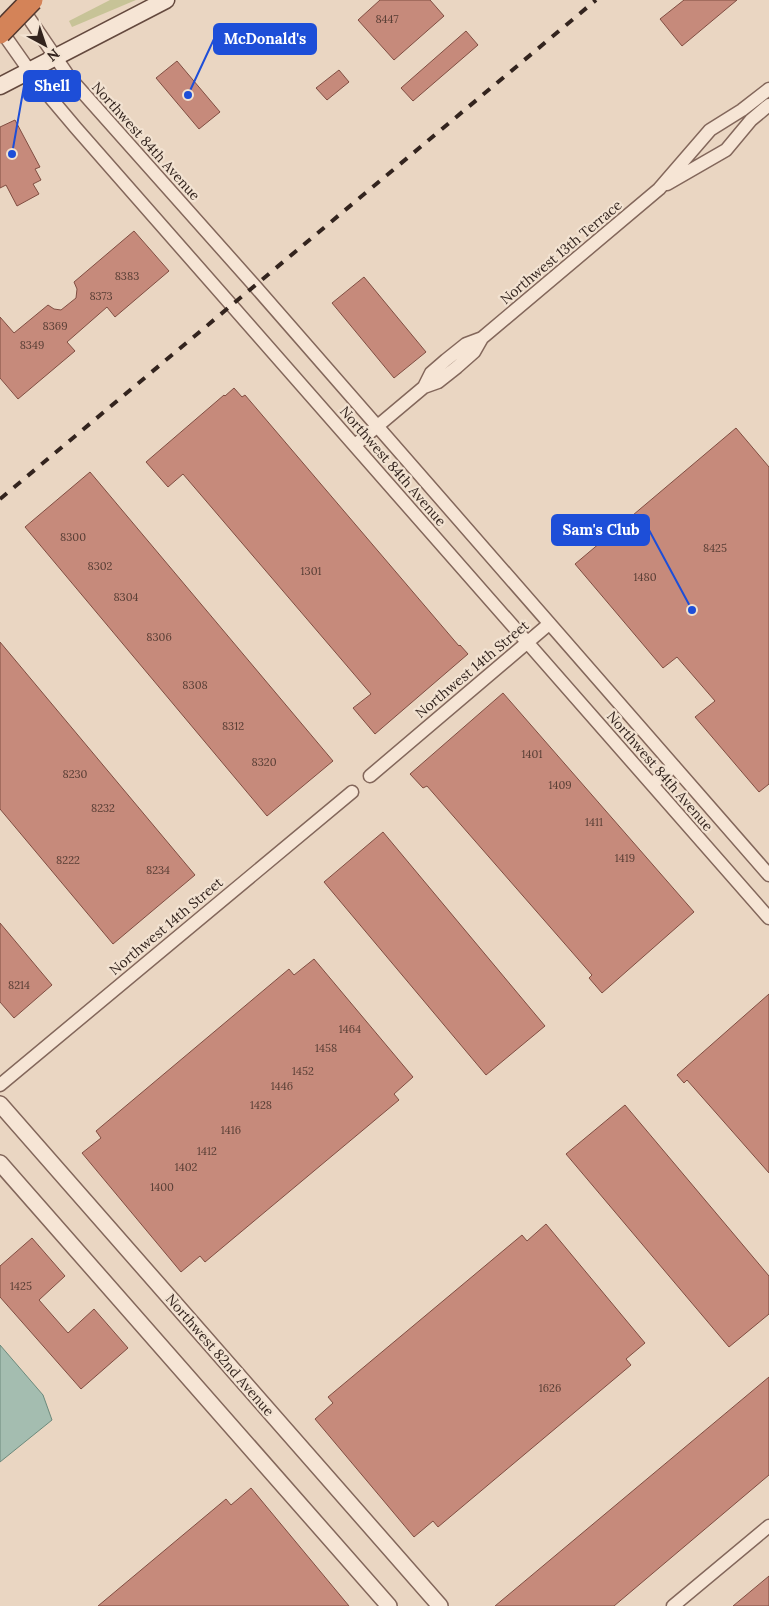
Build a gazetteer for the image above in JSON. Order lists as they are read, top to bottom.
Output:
{
  "streets": {
    "street": [
      "Northwest 84th Avenue",
      "Northwest 13th Terrace",
      "Northwest 14th Street",
      "Northwest 82nd Avenue"
    ]
  },
  "crossings": [
    ["Northwest 84th Avenue", "Northwest 13th Terrace"],
    ["Northwest 84th Avenue", "Northwest 14th Street"]
  ],
  "places": ["McDonald's", "Shell", "Sam's Club"],
  "house_numbers": [
    "8447",
    "8383",
    "8373",
    "8369",
    "8349",
    "8300",
    "8425",
    "8302",
    "1301",
    "1480",
    "8304",
    "8306",
    "8308",
    "8312",
    "1401",
    "8320",
    "8230",
    "1409",
    "8232",
    "1411",
    "1419",
    "8222",
    "8234",
    "8214",
    "1464",
    "1458",
    "1452",
    "1446",
    "1428",
    "1416",
    "1412",
    "1402",
    "1400",
    "1425",
    "1626"
  ],
  "north": "bottom right"
}
